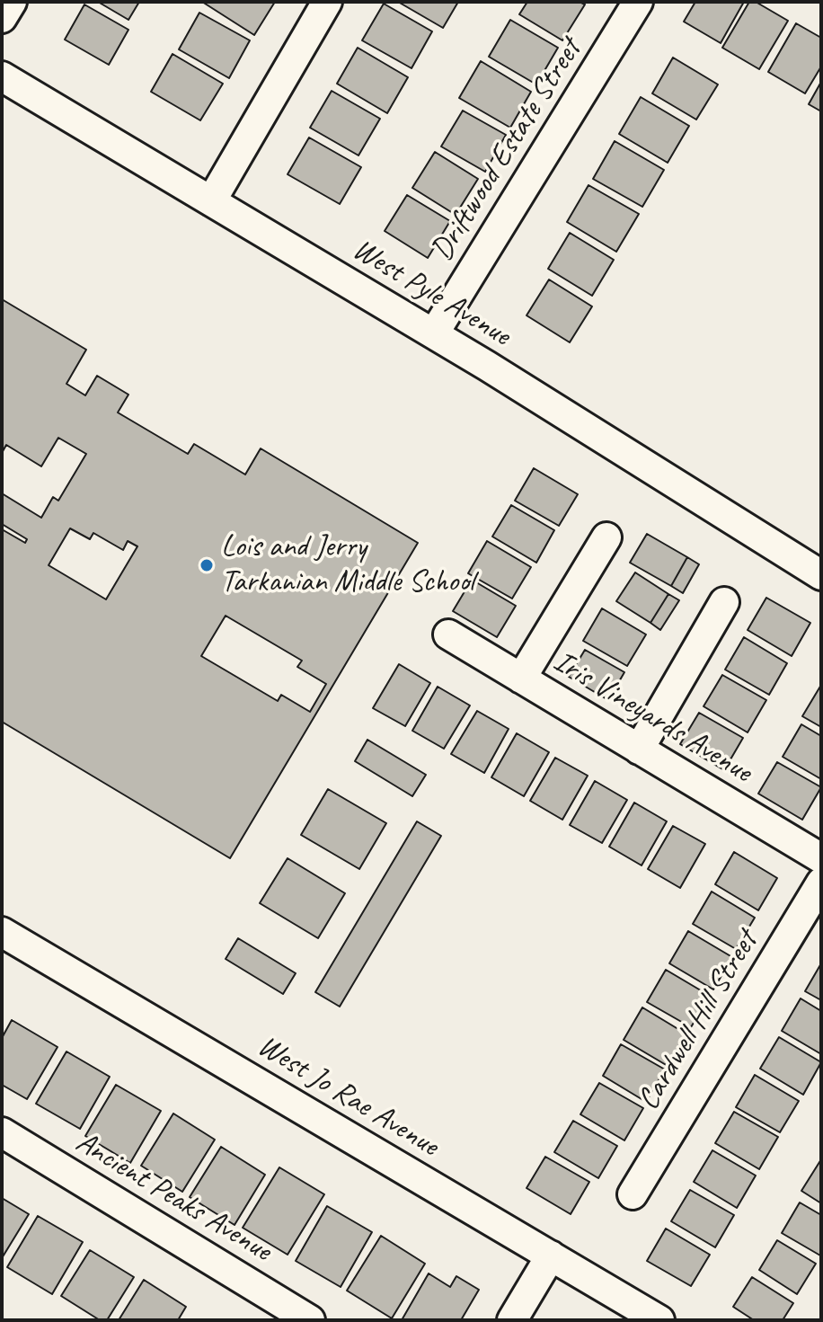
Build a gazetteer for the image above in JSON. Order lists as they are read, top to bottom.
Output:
{
  "streets": {
    "street": [
      "Driftwood Estate Street",
      "West Pyle Avenue",
      "Iris Vineyards Avenue",
      "Cardwell Hill Street",
      "West Jo Rae Avenue",
      "Ancient Peaks Avenue"
    ]
  },
  "crossings": [
    ["Driftwood Estate Street", "West Pyle Avenue"]
  ],
  "places": ["Lois and Jerry Tarkanian Middle School"]
}
